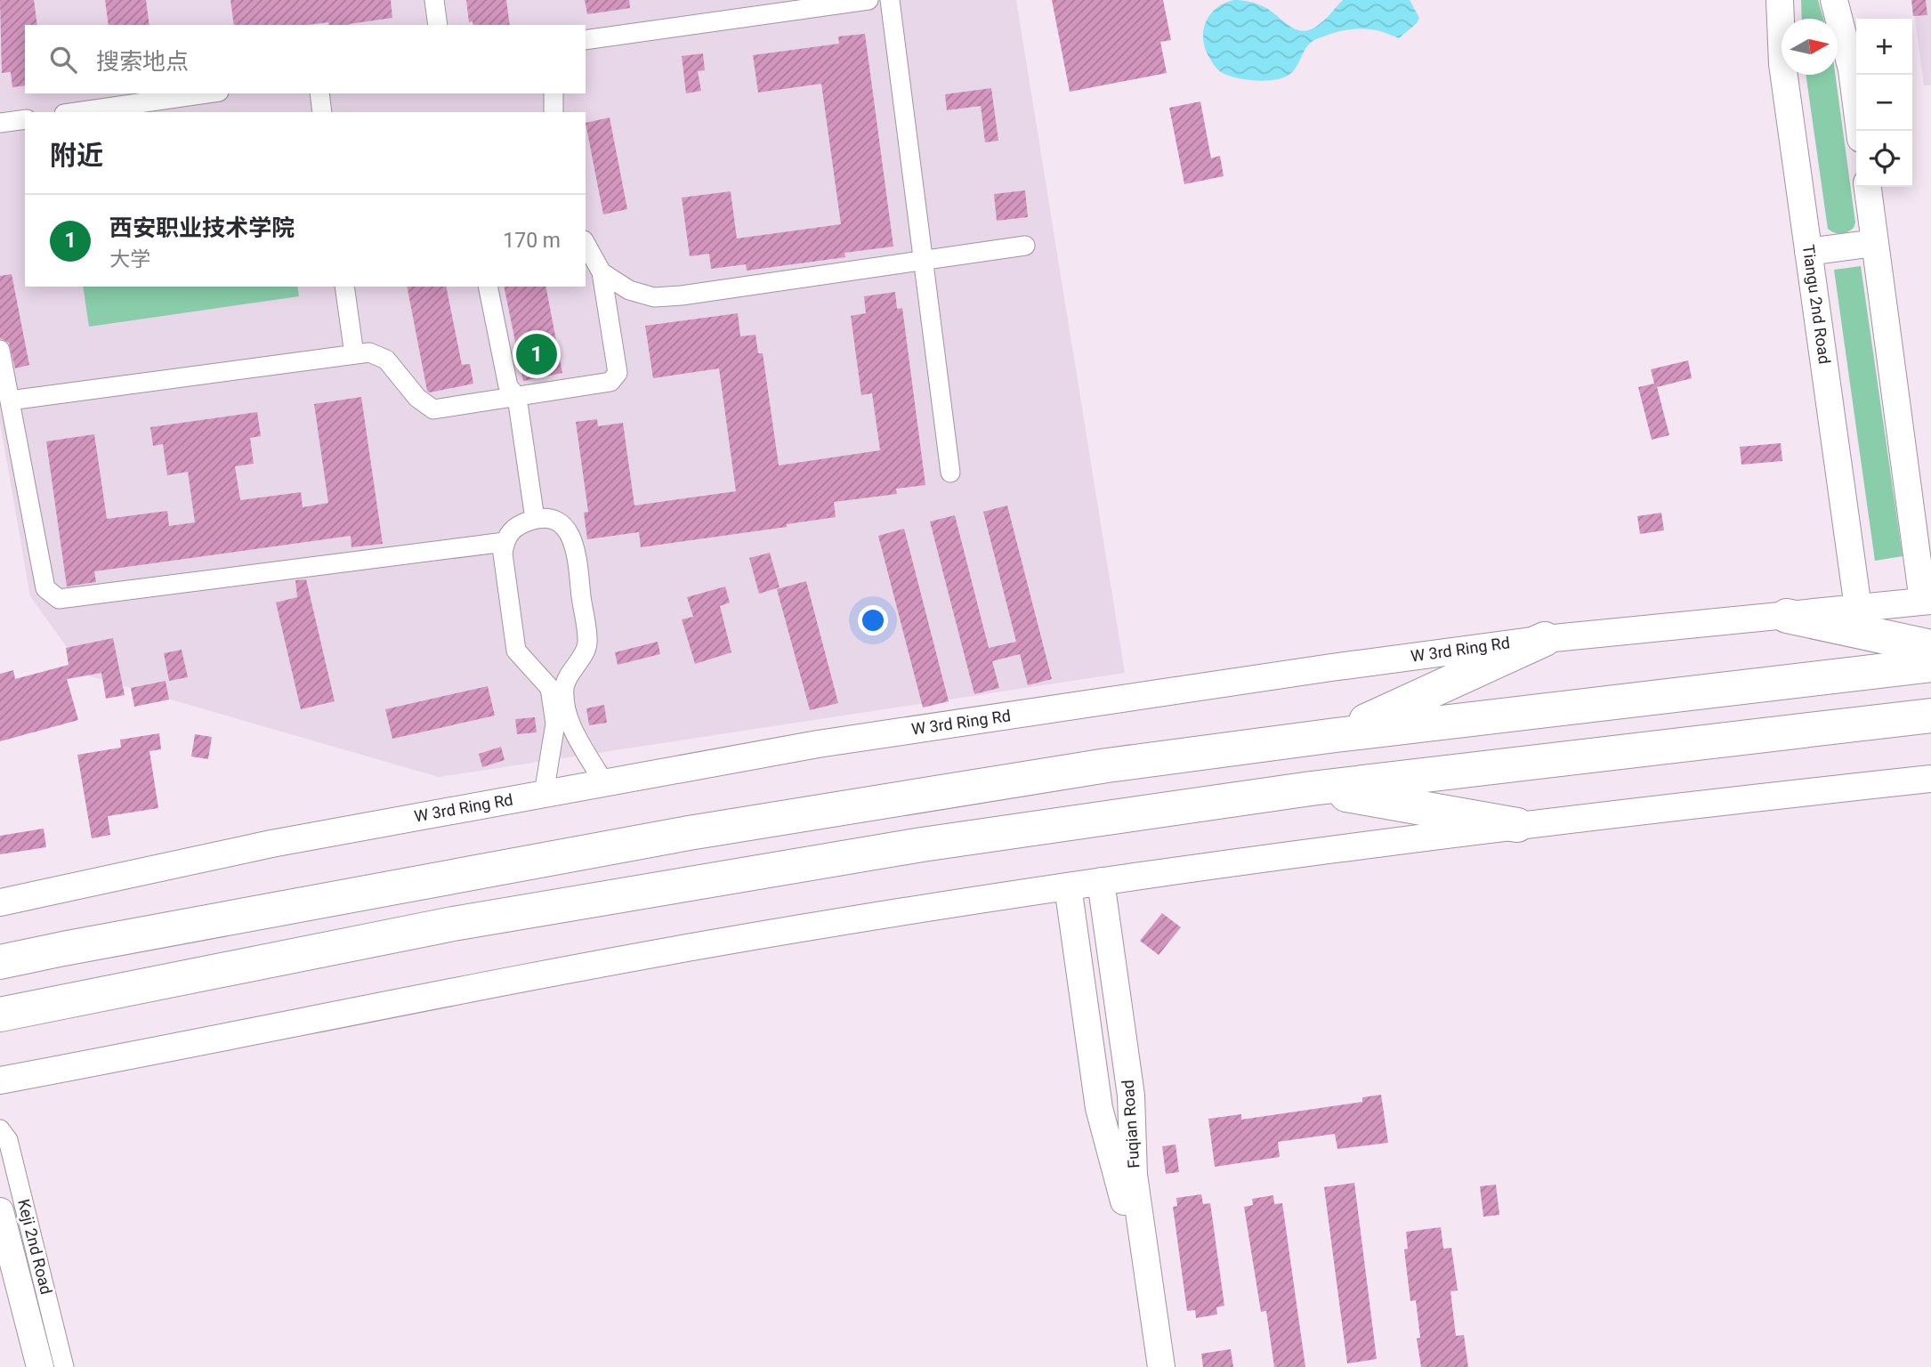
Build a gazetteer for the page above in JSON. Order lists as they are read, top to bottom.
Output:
{
  "streets": {
    "main road": [
      "Tiangu 2nd Road",
      "W 3rd Ring Rd",
      "Fuqian Road",
      "Keji 2nd Road"
    ]
  },
  "crossings": [
    ["Tiangu 2nd Road", "W 3rd Ring Rd"]
  ],
  "north": "right",
  "page": {
    "map_buttons": ["+", "−"],
    "search": "搜索地点",
    "heading": "附近",
    "list": [
      {
        "mark": "1",
        "name": "西安职业技术学院",
        "note": "大学",
        "value": "170 m"
      }
    ],
    "pins": "1"
  }
}
